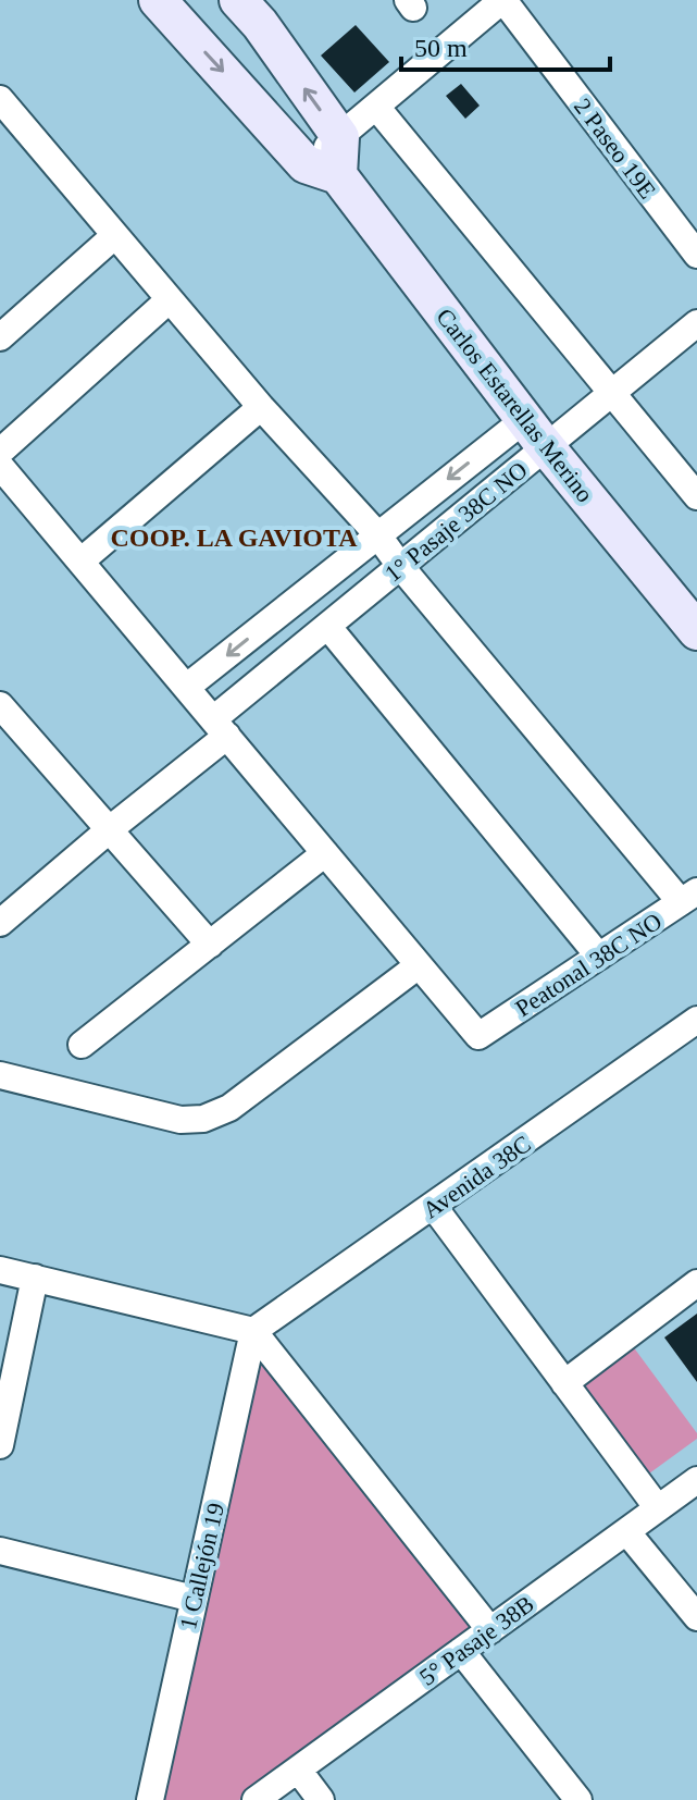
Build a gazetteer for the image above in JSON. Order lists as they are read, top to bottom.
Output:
{
  "streets": {
    "street": [
      "2 Paseo 19E",
      "Carlos Estarellas Merino",
      "1° Pasaje 38C NO",
      "Peatonal 38C NO",
      "Avenida 38C",
      "1 Callejón 19",
      "5° Pasaje 38B"
    ]
  },
  "crossings": [
    ["Carlos Estarellas Merino", "1° Pasaje 38C NO"],
    ["Avenida 38C", "1 Callejón 19"]
  ],
  "districts": ["COOP. LA GAVIOTA"],
  "scale_bar": "50 m"
}
